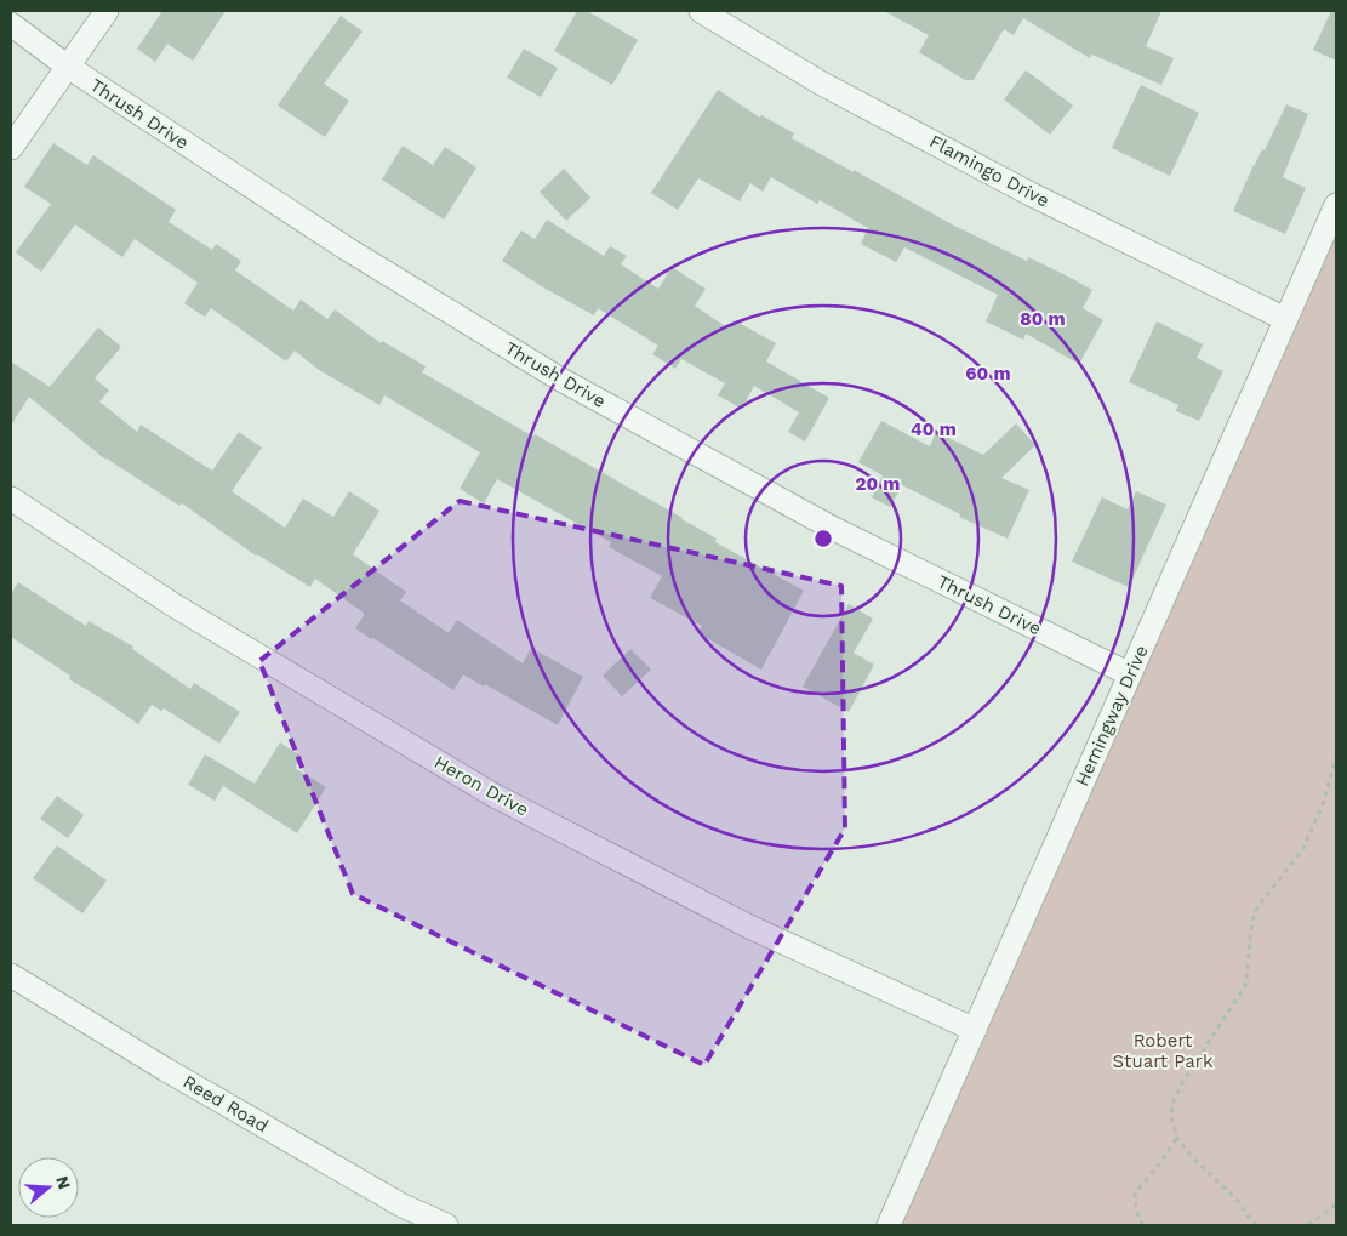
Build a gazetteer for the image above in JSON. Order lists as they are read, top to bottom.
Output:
{
  "streets": {
    "street": [
      "Thrush Drive",
      "Flamingo Drive",
      "Hemingway Drive",
      "Heron Drive",
      "Reed Road"
    ]
  },
  "crossings": [
    ["Thrush Drive", "Hemingway Drive"],
    ["Flamingo Drive", "Hemingway Drive"],
    ["Hemingway Drive", "Heron Drive"]
  ],
  "parks": ["Robert Stuart Park"],
  "north": "right",
  "rings": [
    "80 m",
    "60 m",
    "40 m",
    "20 m"
  ]
}
